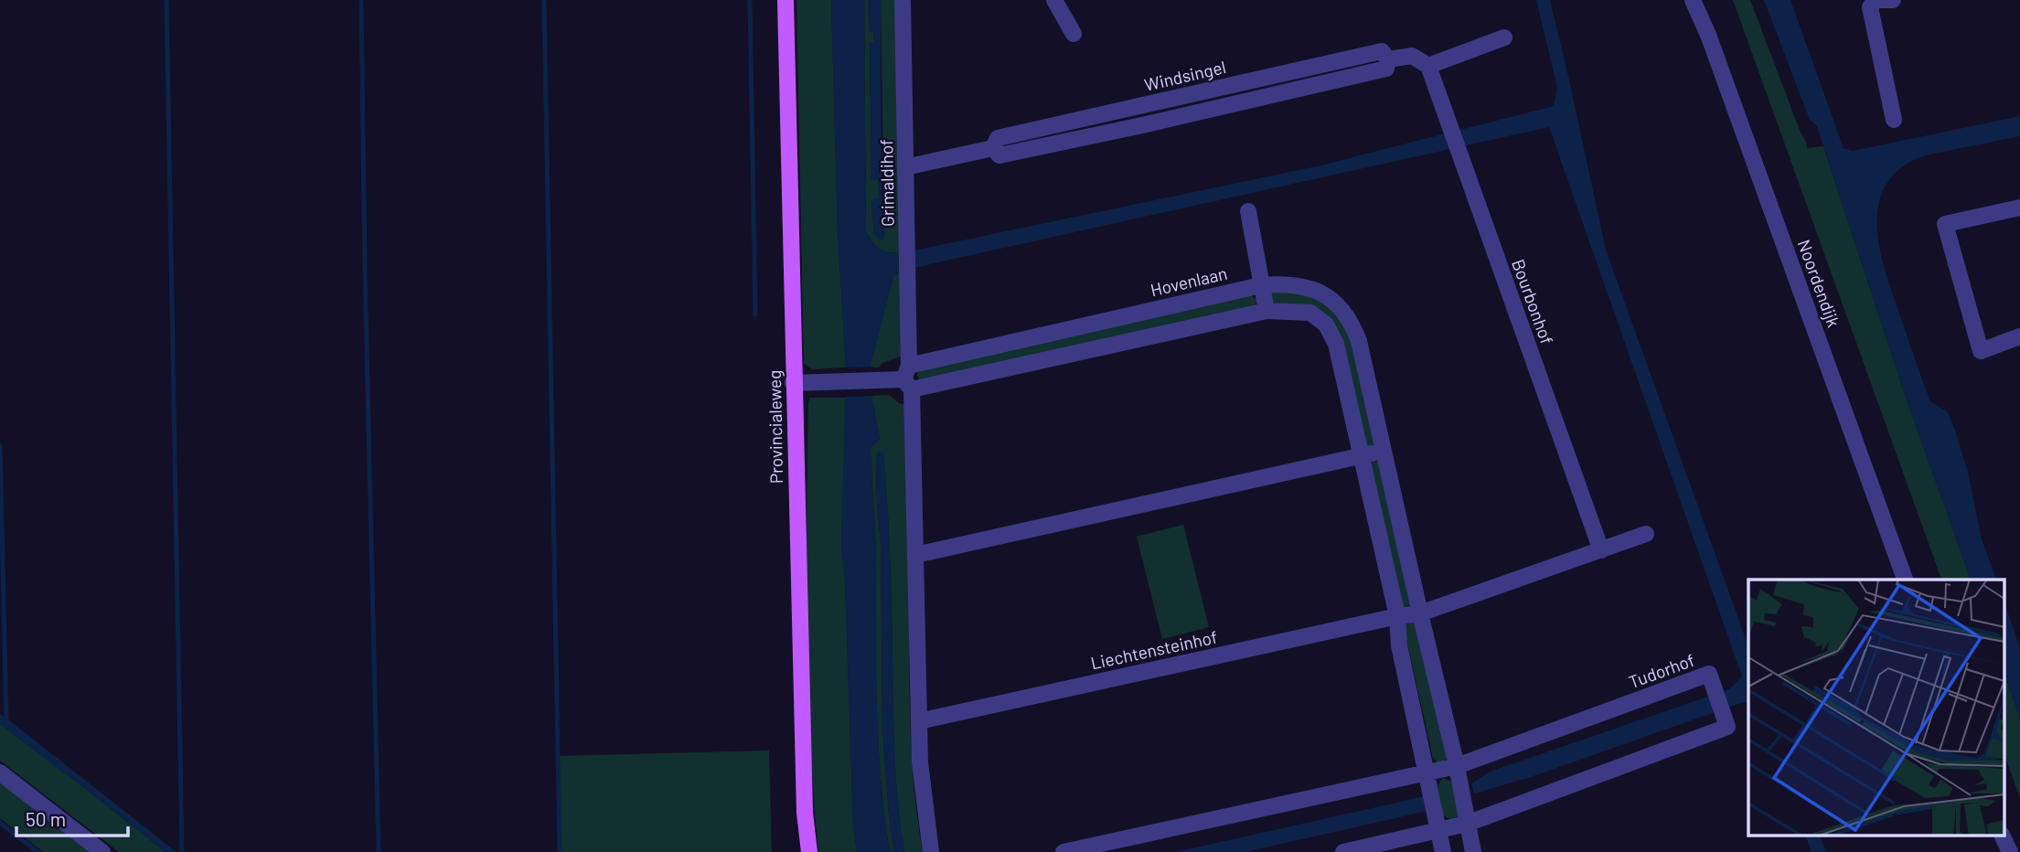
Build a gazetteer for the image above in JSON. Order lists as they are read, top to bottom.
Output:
{
  "streets": {
    "main road": ["Provincialeweg"],
    "street": [
      "Windsingel",
      "Grimaldihof",
      "Hovenlaan",
      "Noordendijk",
      "Bourbonhof",
      "Liechtensteinhof",
      "Tudorhof"
    ]
  },
  "crossings": [
    ["Windsingel", "Grimaldihof"],
    ["Windsingel", "Bourbonhof"],
    ["Grimaldihof", "Hovenlaan"],
    ["Hovenlaan", "Provincialeweg"],
    ["Hovenlaan", "Liechtensteinhof"],
    ["Hovenlaan", "Tudorhof"]
  ],
  "scale_bar": "50 m"
}
